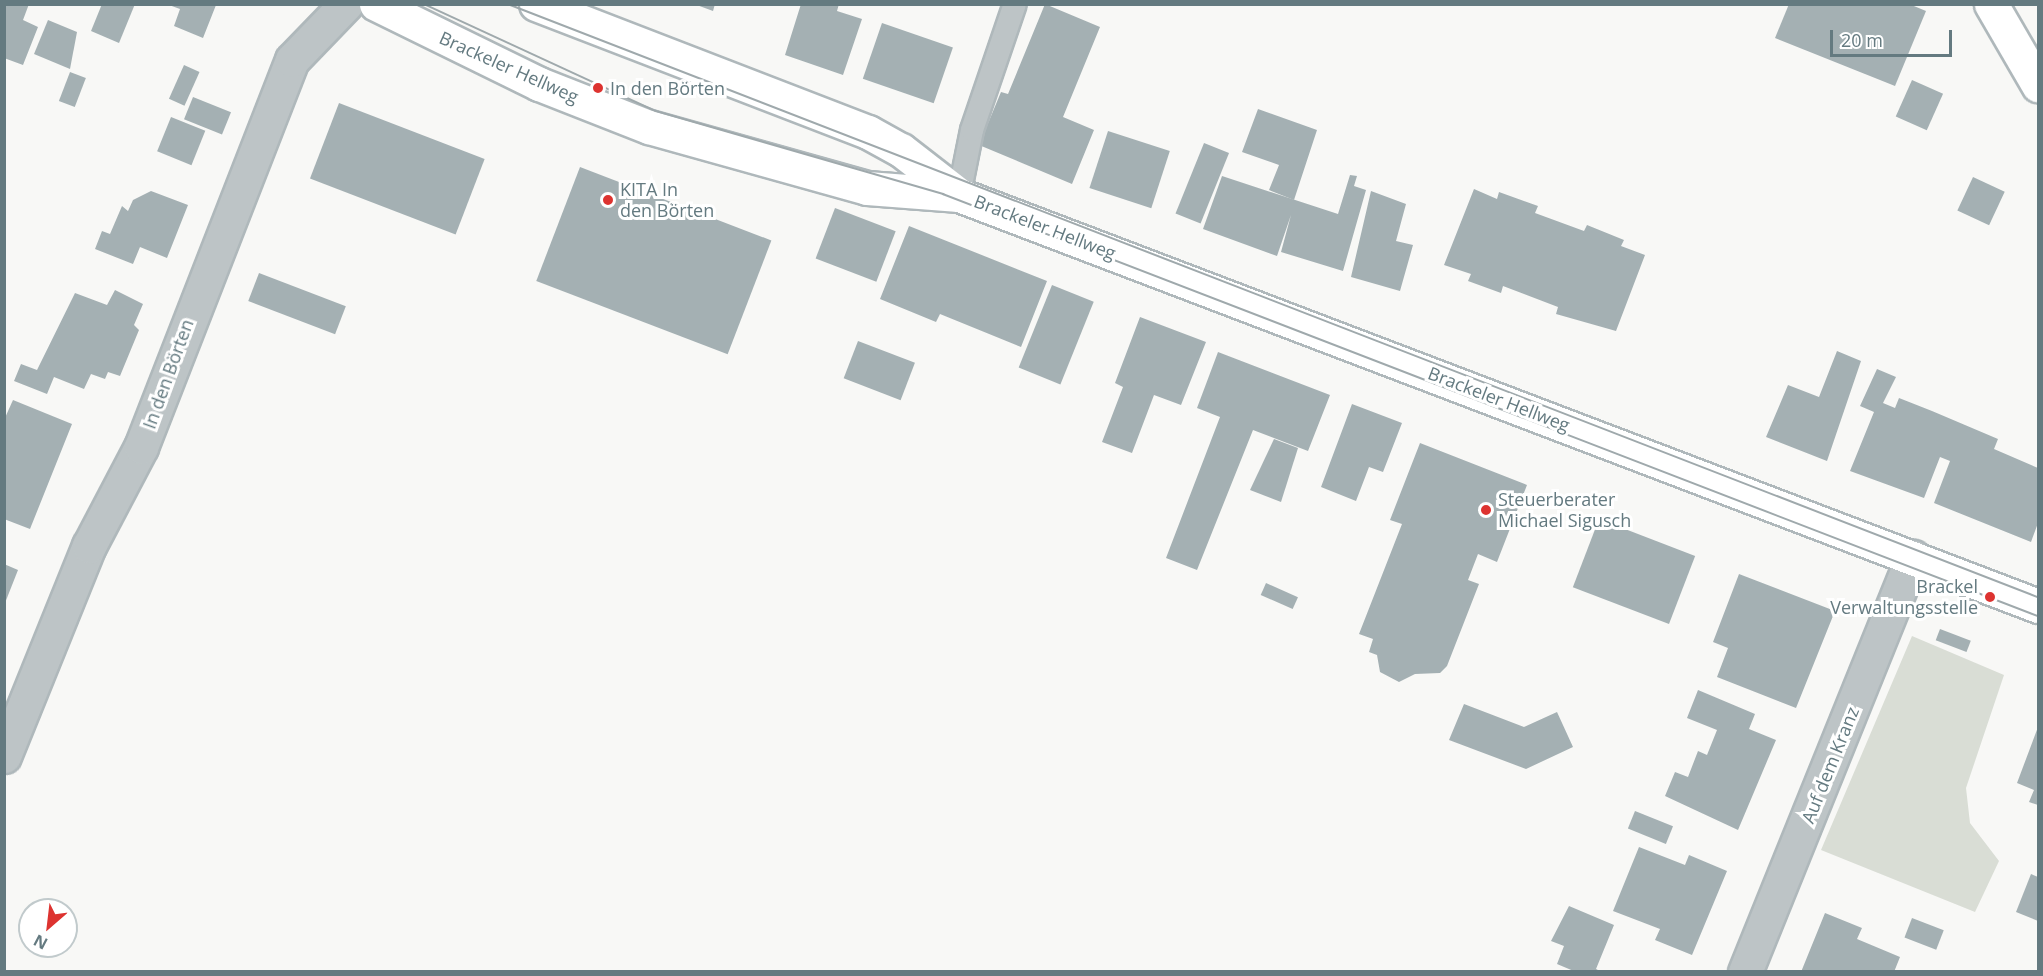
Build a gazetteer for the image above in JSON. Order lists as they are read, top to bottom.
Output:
{
  "streets": {
    "main road": ["Brackeler Hellweg"],
    "street": ["In den Börten", "Auf dem Kranz"]
  },
  "crossings": [
    ["Brackeler Hellweg", "Auf dem Kranz"]
  ],
  "places": [
    "In den Börten",
    "KITA In den Börten",
    "Steuerberater Michael Sigusch",
    "Brackel Verwaltungsstelle"
  ],
  "scale_bar": "20 m",
  "north": "bottom left"
}
